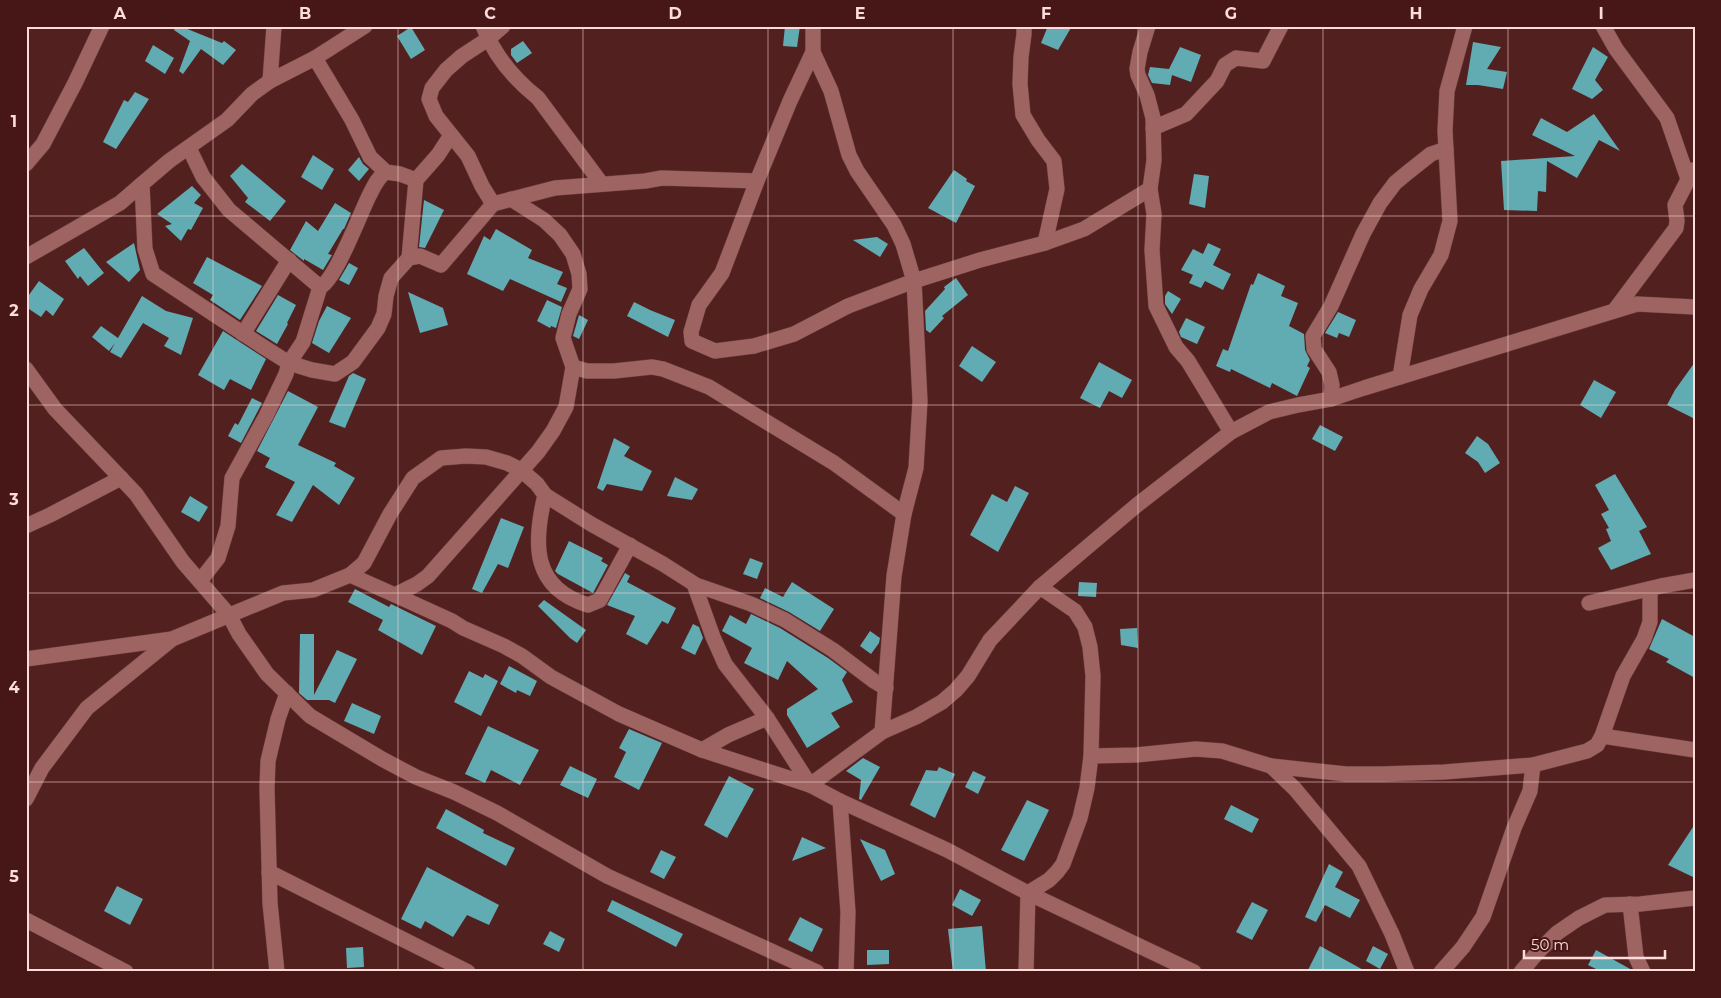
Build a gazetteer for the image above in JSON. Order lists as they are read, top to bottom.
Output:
{
  "scale_bar": "50 m",
  "grid": {
    "columns": [
      "A",
      "B",
      "C",
      "D",
      "E",
      "F",
      "G",
      "H",
      "I"
    ],
    "rows": [
      "1",
      "2",
      "3",
      "4",
      "5"
    ]
  }
}
